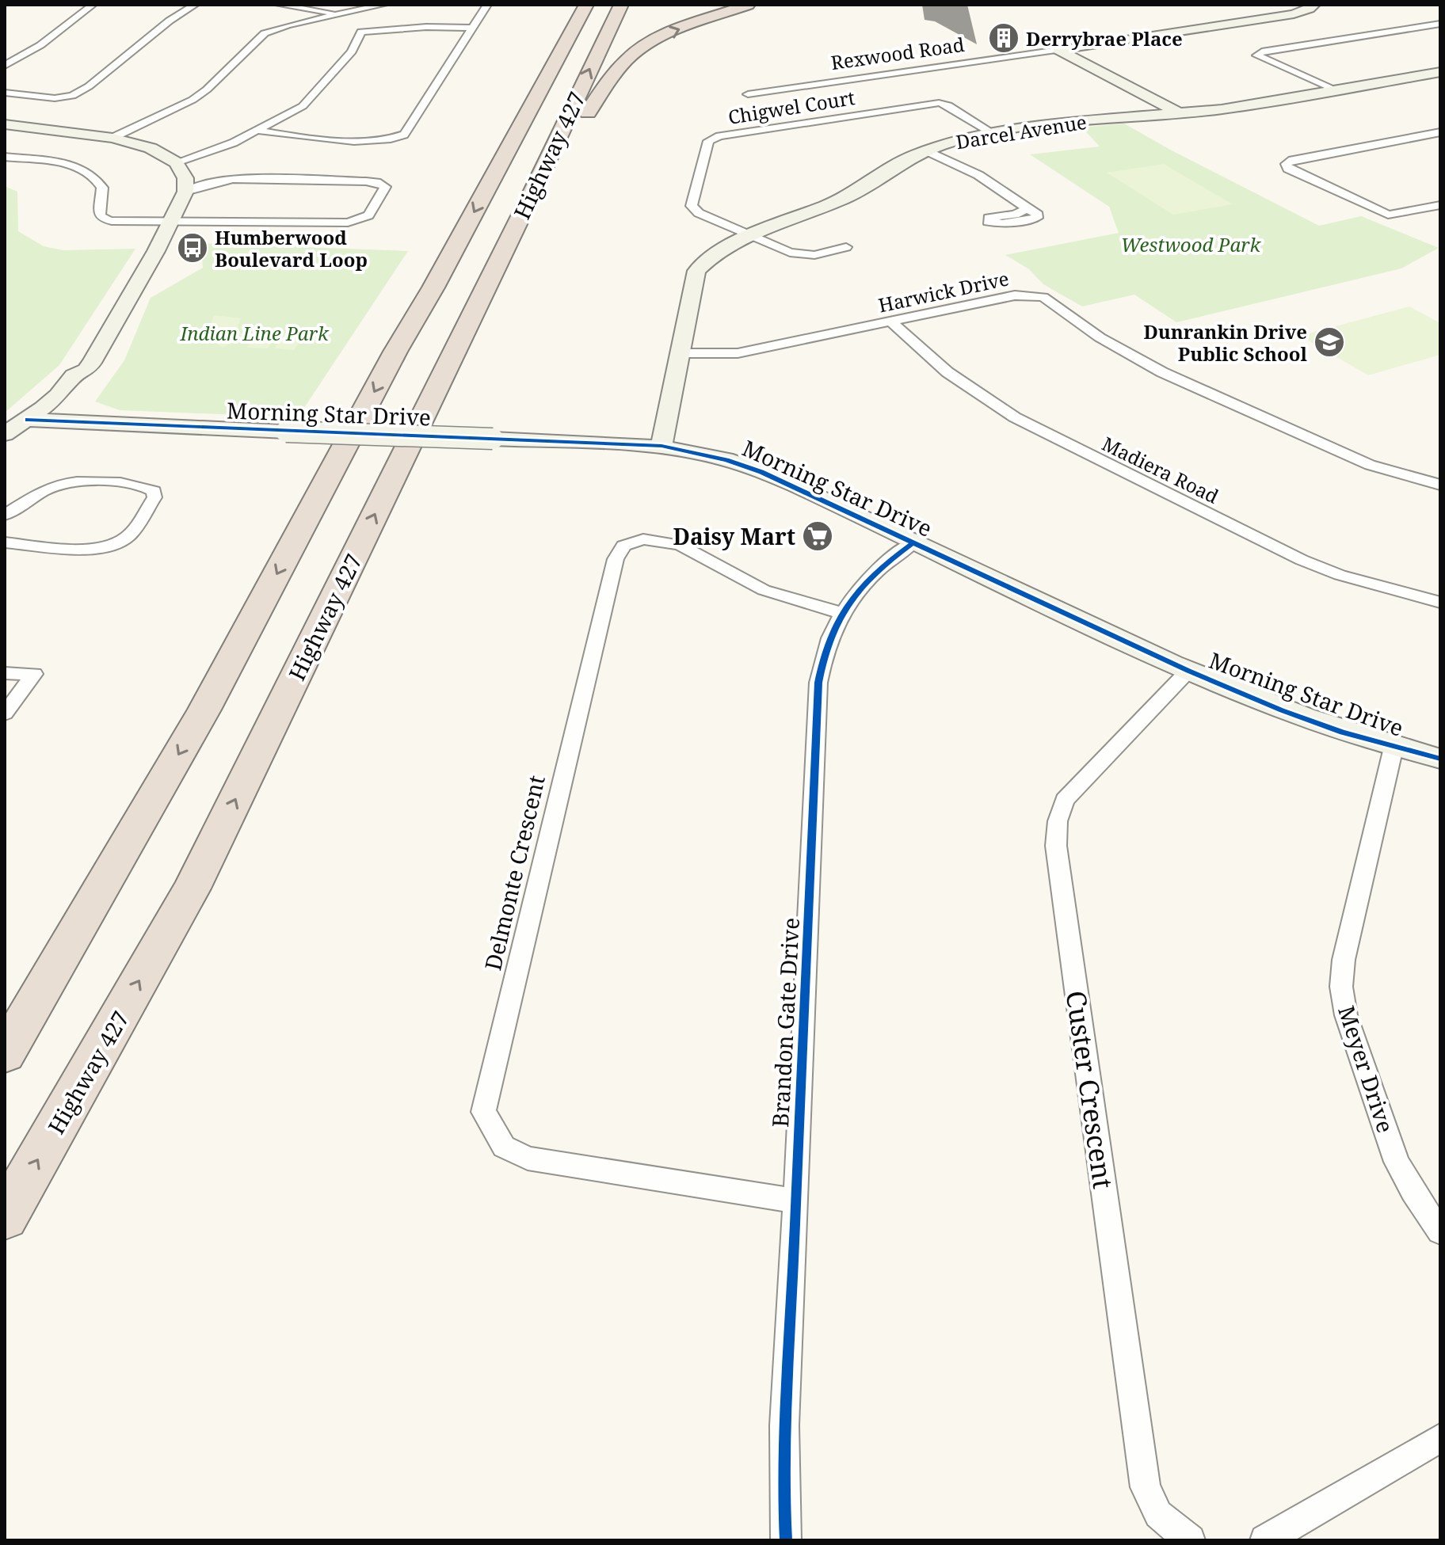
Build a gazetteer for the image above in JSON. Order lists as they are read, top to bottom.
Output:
{
  "streets": {
    "highway": ["Highway 427"],
    "street": [
      "Rexwood Road",
      "Chigwel Court",
      "Darcel Avenue",
      "Harwick Drive",
      "Morning Star Drive",
      "Madiera Road",
      "Delmonte Crescent",
      "Brandon Gate Drive",
      "Meyer Drive",
      "Custer Crescent"
    ]
  },
  "crossings": [
    ["Chigwel Court", "Darcel Avenue"],
    ["Darcel Avenue", "Harwick Drive"],
    ["Darcel Avenue", "Morning Star Drive"],
    ["Harwick Drive", "Madiera Road"],
    ["Morning Star Drive", "Brandon Gate Drive"],
    ["Morning Star Drive", "Meyer Drive"],
    ["Morning Star Drive", "Custer Crescent"],
    ["Delmonte Crescent", "Brandon Gate Drive"]
  ],
  "parks": ["Westwood Park", "Indian Line Park"],
  "places": {
    "building": ["Derrybrae Place"],
    "bus stop": ["Humberwood Boulevard Loop"],
    "school or university": ["Dunrankin Drive Public School"],
    "supermarket": ["Daisy Mart"]
  }
}
